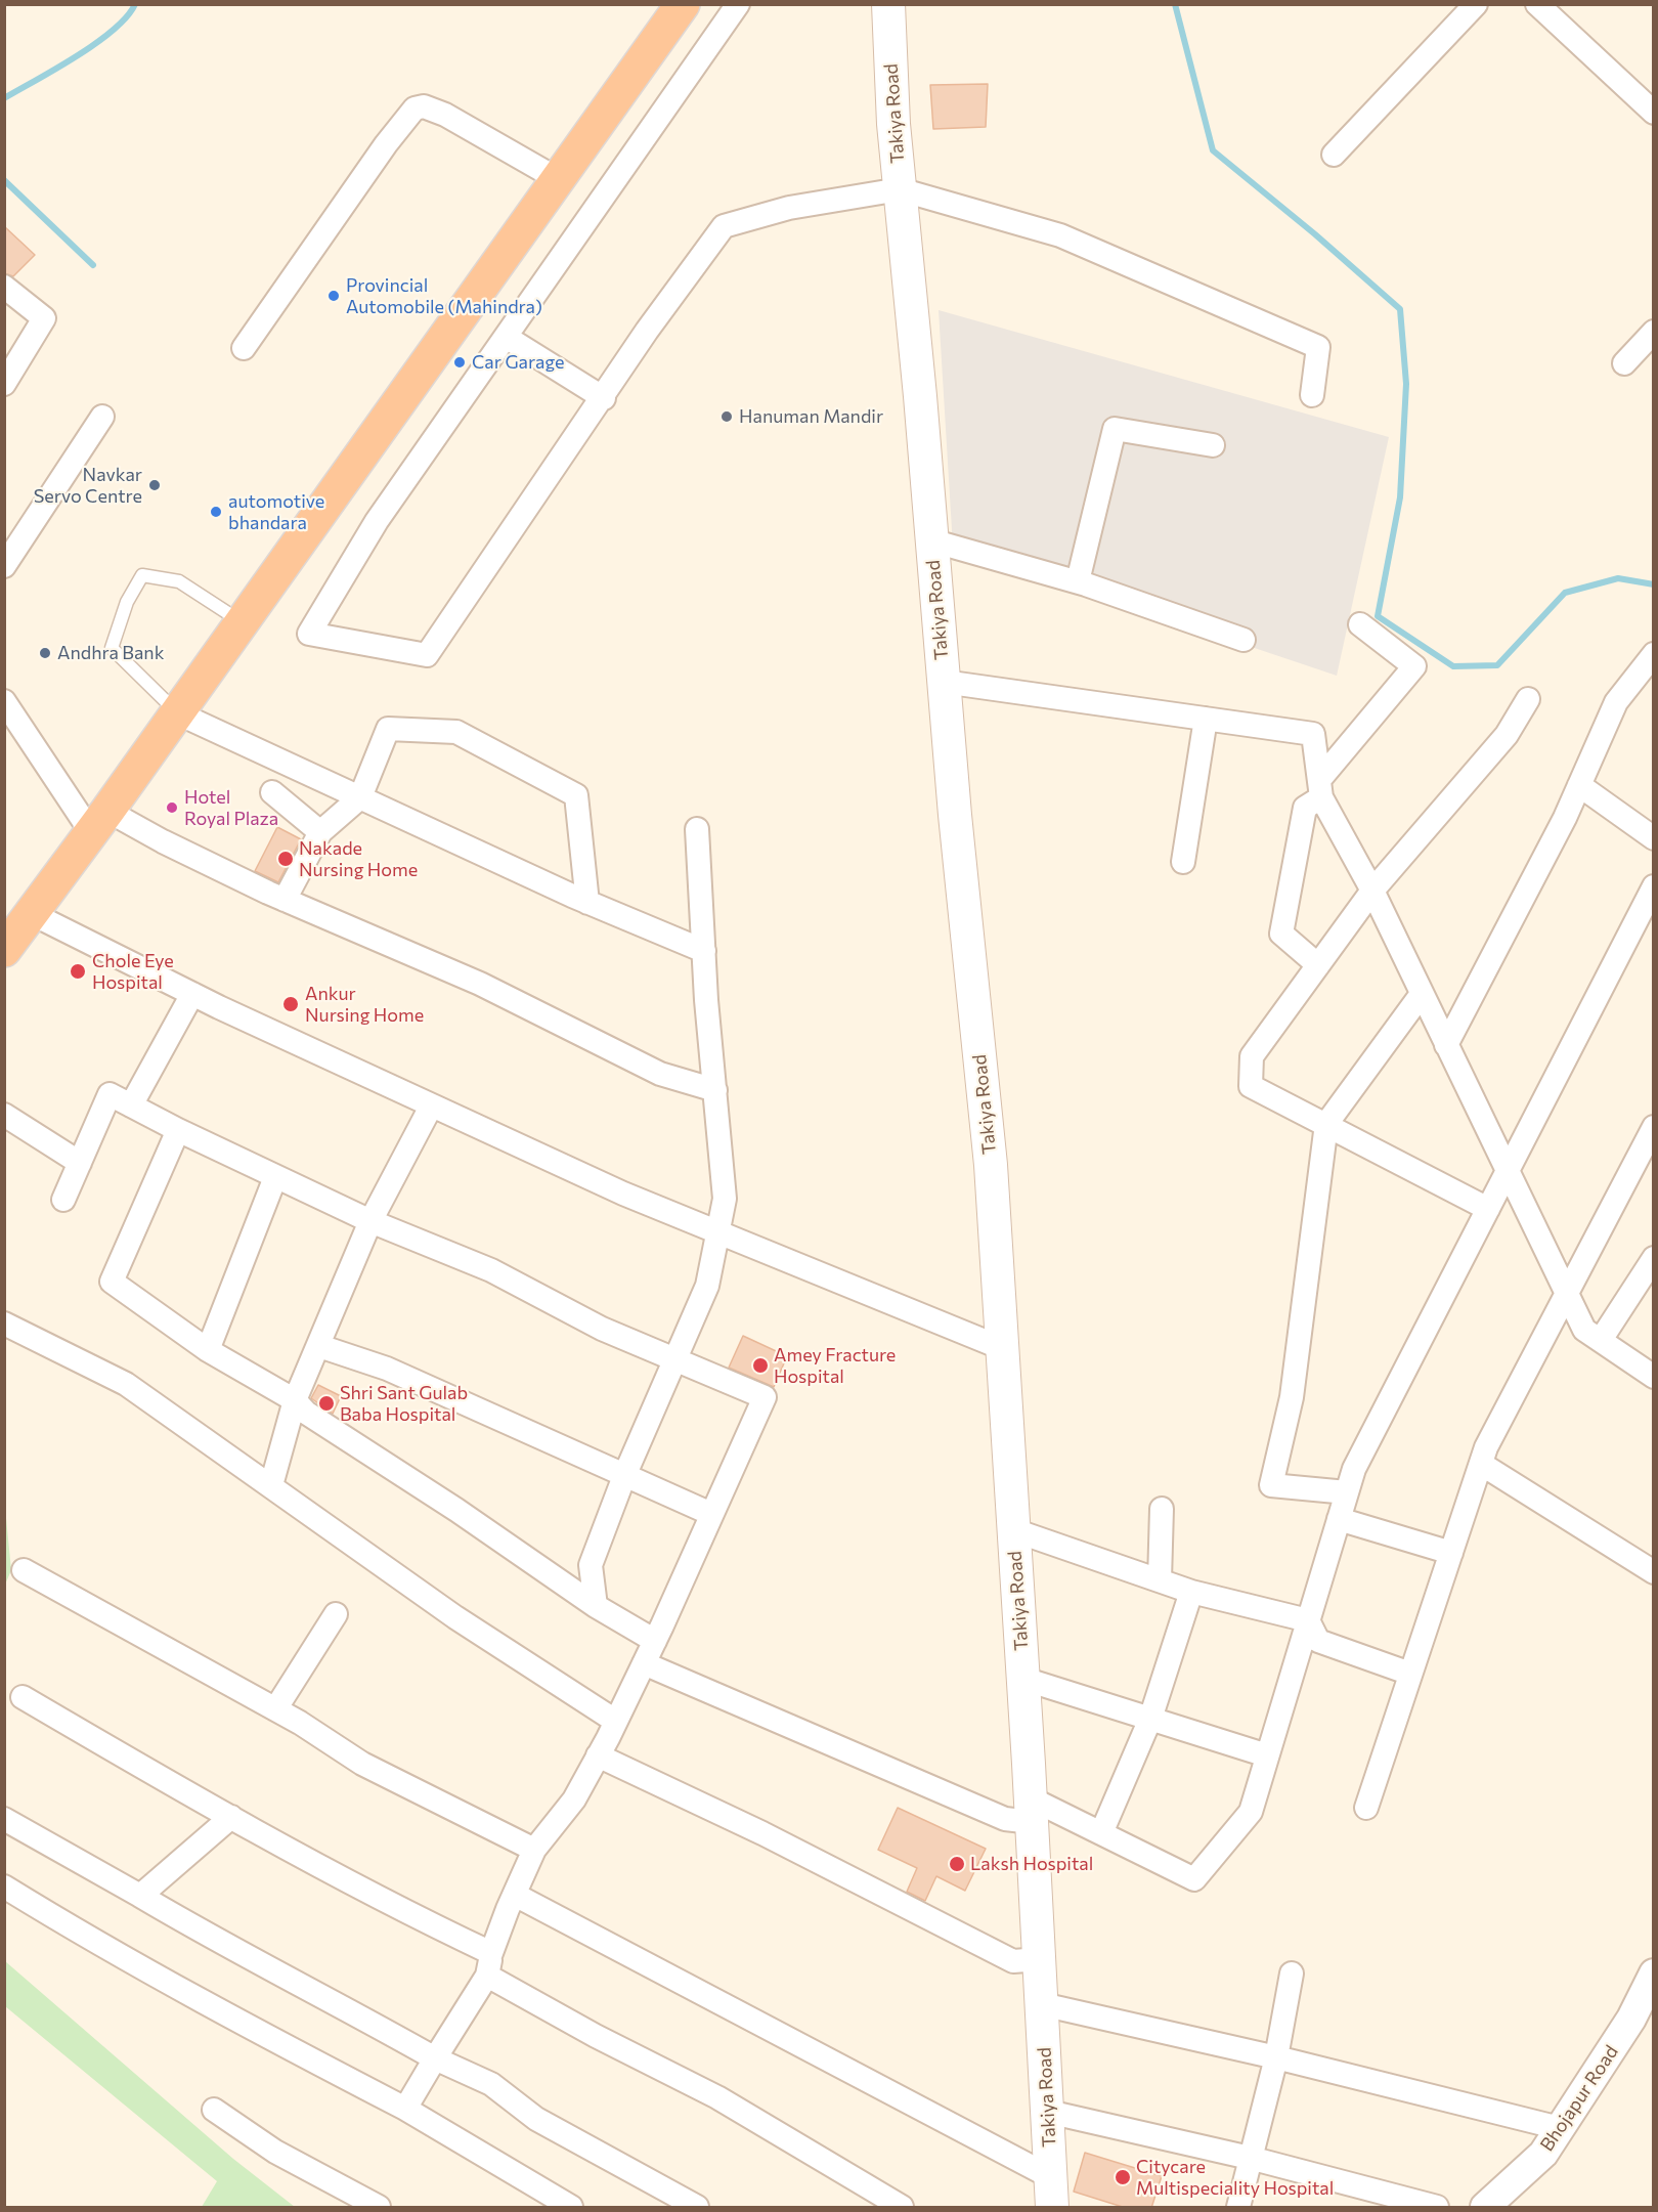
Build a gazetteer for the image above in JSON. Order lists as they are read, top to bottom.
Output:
{
  "streets": {
    "main road": ["Takiya Road"],
    "street": ["Bhojapur Road"]
  },
  "places": [
    "Provincial Automobile (Mahindra)",
    "Car Garage",
    "Hanuman Mandir",
    "Navkar Servo Centre",
    "automotive bhandara",
    "Andhra Bank",
    "Hotel Royal Plaza",
    "Nakade Nursing Home",
    "Chole Eye Hospital",
    "Ankur Nursing Home",
    "Amey Fracture Hospital",
    "Shri Sant Gulab Baba Hospital",
    "Laksh Hospital",
    "Citycare Multispeciality Hospital"
  ]
}
